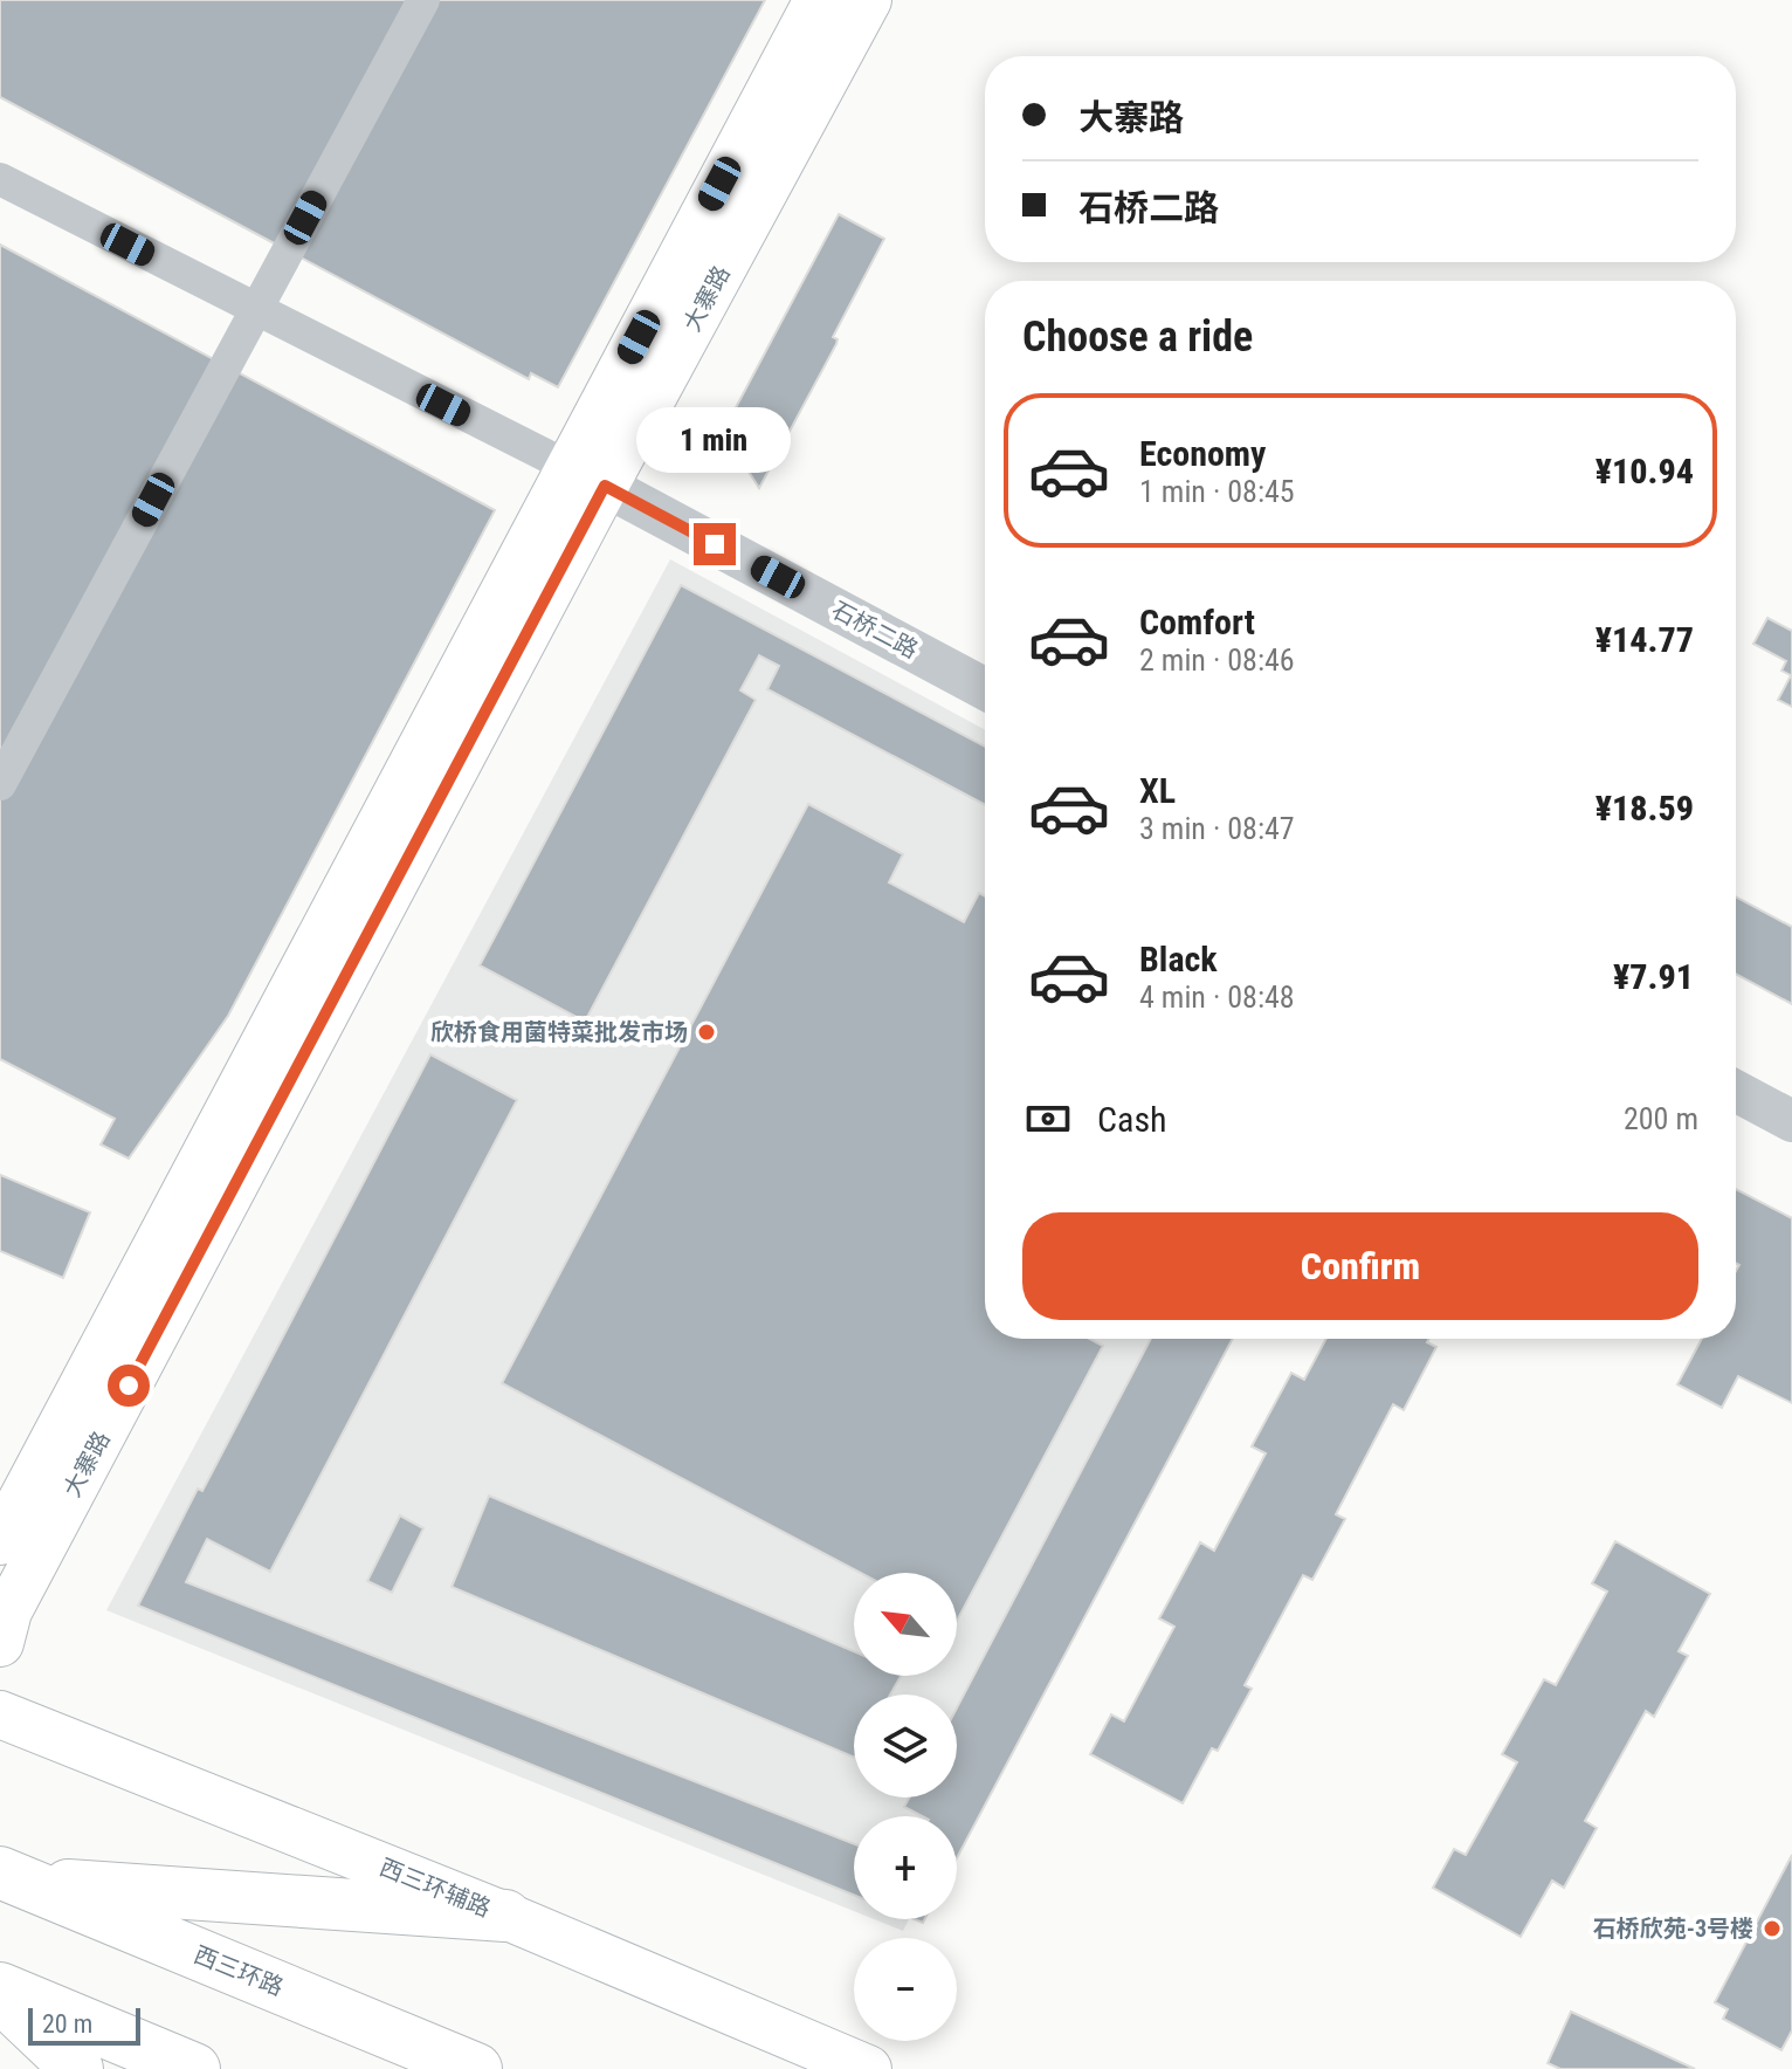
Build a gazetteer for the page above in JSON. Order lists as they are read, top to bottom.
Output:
{
  "streets": {
    "highway": ["西三环路"],
    "main road": ["大寨路", "西三环辅路"],
    "street": ["石桥二路"]
  },
  "crossings": [
    ["大寨路", "石桥二路"]
  ],
  "places": ["欣桥食用菌特菜批发市场", "石桥欣苑-3号楼"],
  "scale_bar": "20 m",
  "north": "top left",
  "page": {
    "banner": ["大寨路", "石桥二路"],
    "heading": "Choose a ride",
    "list": [
      {
        "name": "Economy",
        "note": "1 min · 08:45",
        "value": "¥10.94"
      },
      {
        "name": "Comfort",
        "note": "2 min · 08:46",
        "value": "¥14.77"
      },
      {
        "name": "XL",
        "note": "3 min · 08:47",
        "value": "¥18.59"
      },
      {
        "name": "Black",
        "note": "4 min · 08:48",
        "value": "¥7.91"
      }
    ],
    "bubble": "1 min",
    "pay": ["Cash", "200 m"],
    "buttons": "Confirm",
    "map_buttons": ["+", "−"],
    "scale": "20 m"
  }
}
